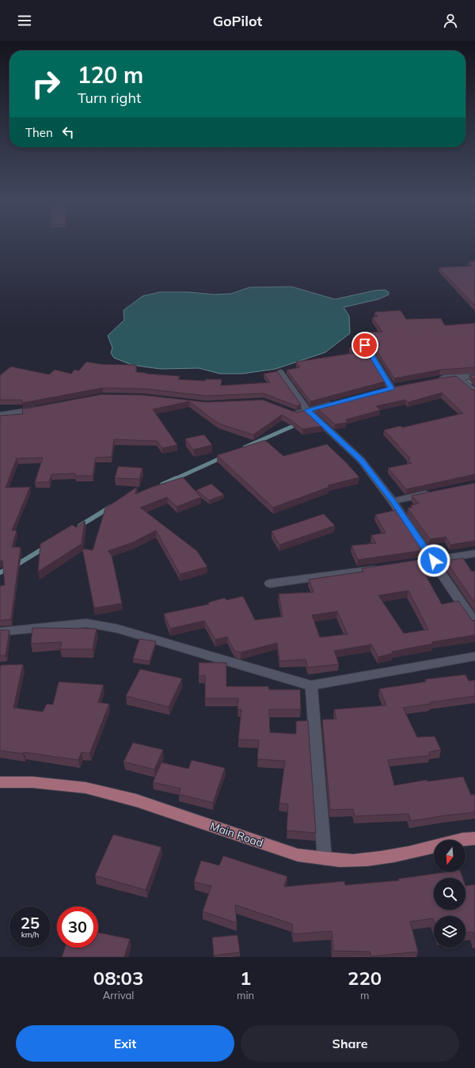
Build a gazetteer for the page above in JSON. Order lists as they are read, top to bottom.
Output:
{
  "streets": {
    "main road": ["Main Road"]
  },
  "north": "bottom",
  "page": {
    "header": "GoPilot",
    "turn": ["120 m", "Turn right"],
    "then": "Then",
    "speed": "25 km/h",
    "limit": "30",
    "eta": [
      "08:03",
      "Arrival",
      "1",
      "min",
      "220",
      "m"
    ],
    "buttons": ["Exit", "Share"]
  }
}
